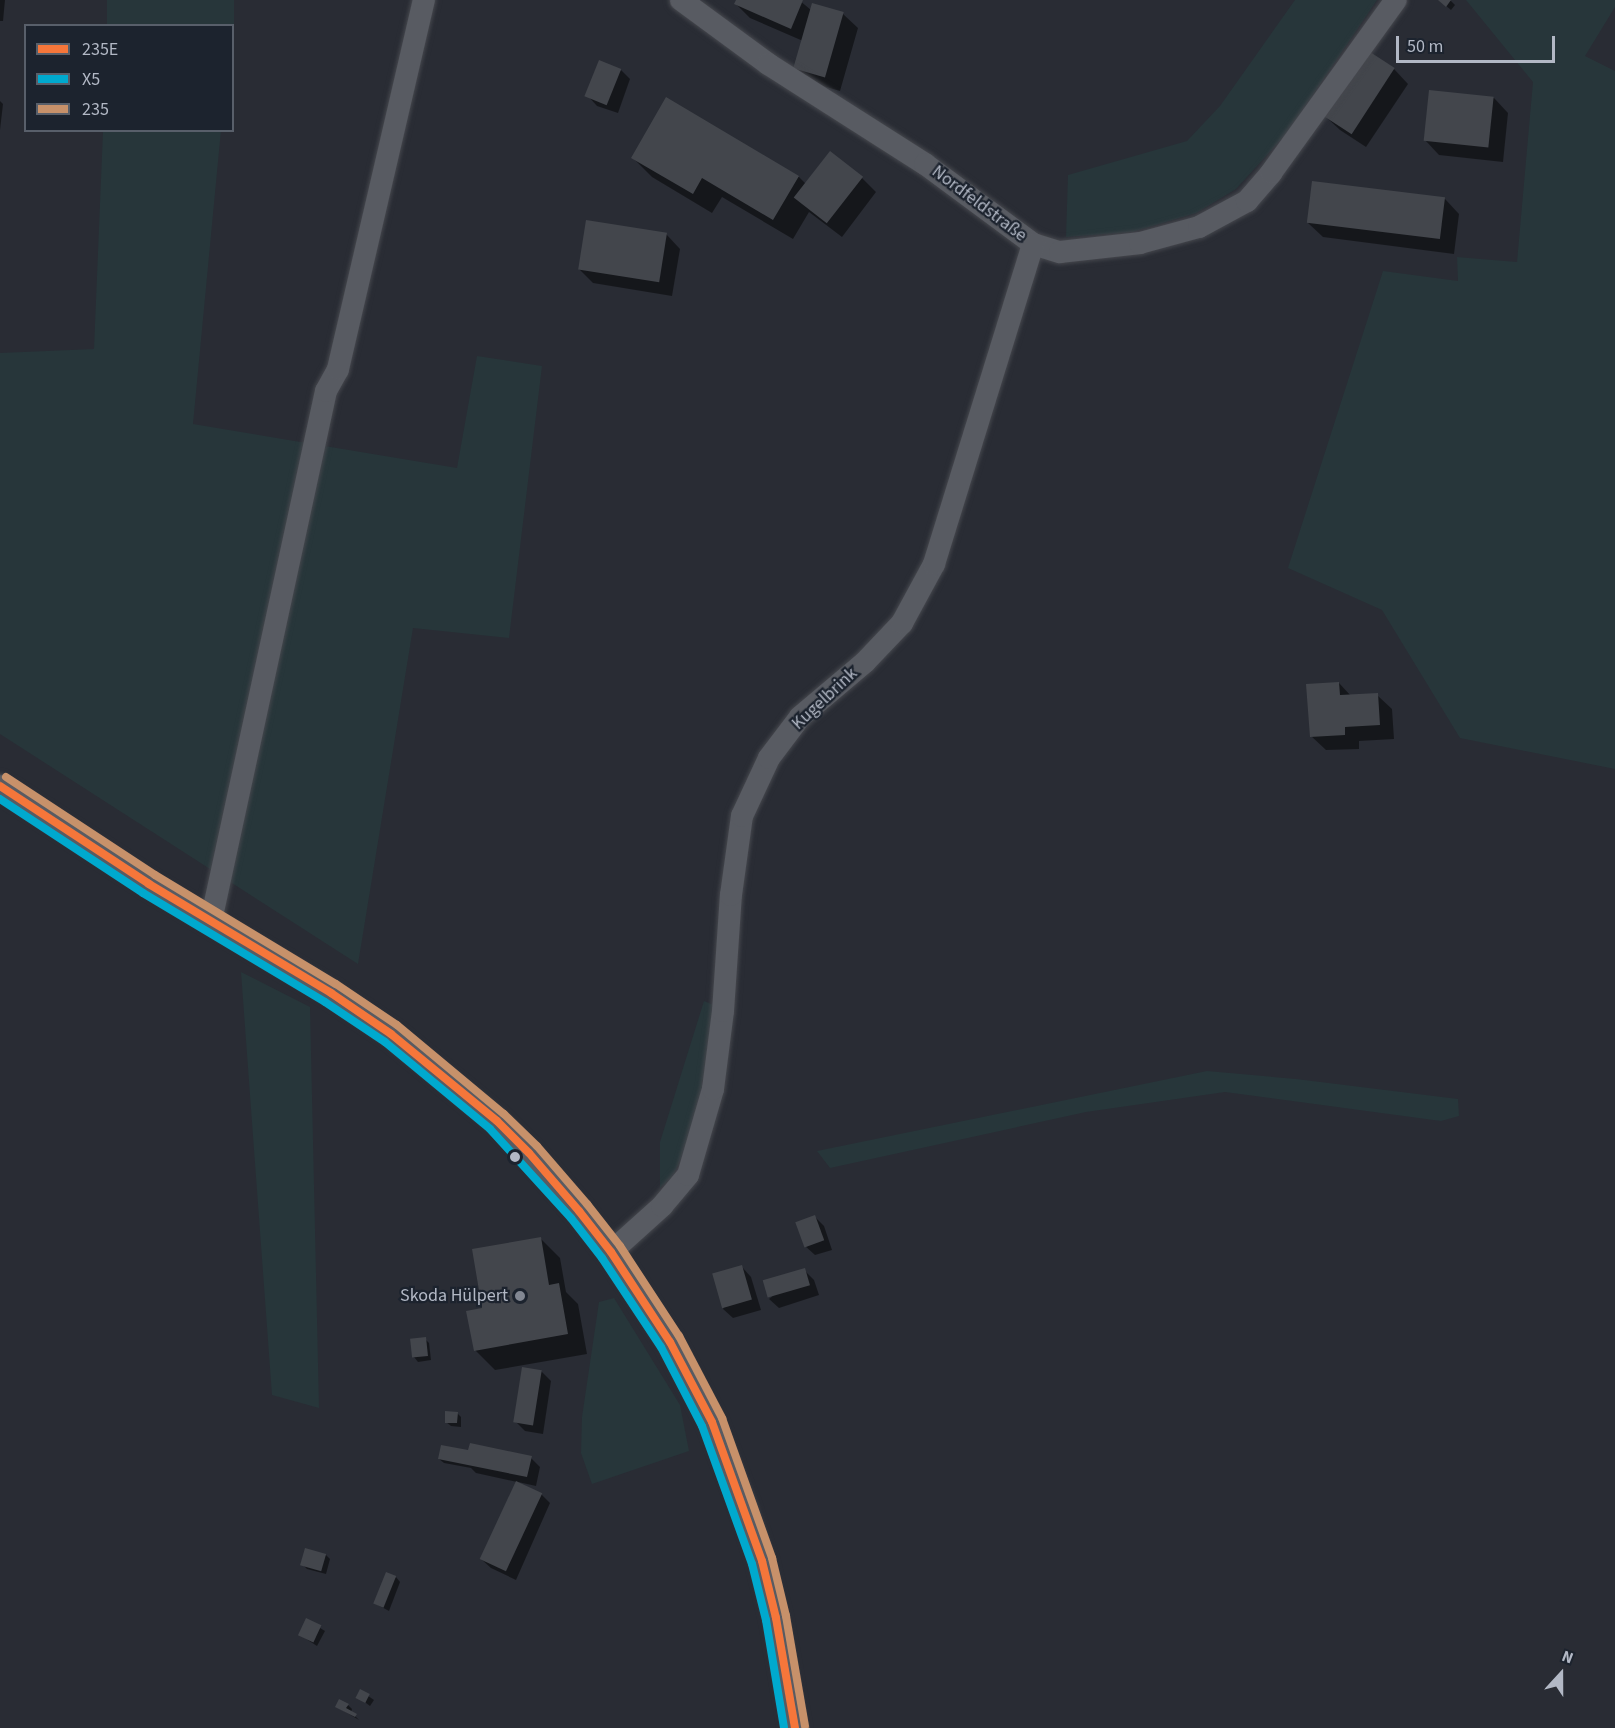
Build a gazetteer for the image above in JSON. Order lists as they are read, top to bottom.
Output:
{
  "streets": {
    "street": ["Nordfeldstraße", "Kugelbrink"]
  },
  "crossings": [
    ["Nordfeldstraße", "Kugelbrink"]
  ],
  "places": ["Skoda Hülpert"],
  "lines": ["transit line 235", "transit line 235E", "transit line X5"],
  "legend": ["235E", "X5", "235"],
  "scale_bar": "50 m",
  "north": "top"
}
